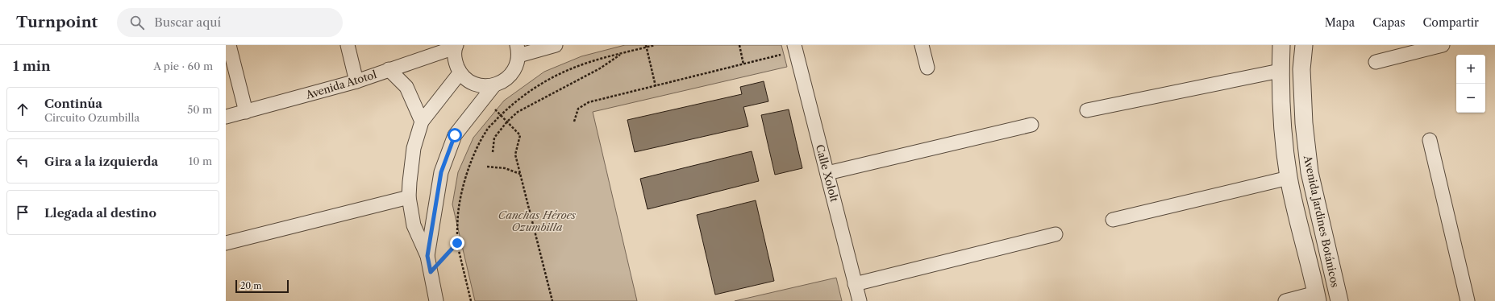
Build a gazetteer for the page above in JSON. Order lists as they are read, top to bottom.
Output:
{
  "streets": {
    "street": ["Avenida Atotol", "Calle Xololt", "Avenida Jardines Botánicos"]
  },
  "parks": ["Canchas Héroes Ozumbilla"],
  "scale_bar": "20 m",
  "page": {
    "header": "Turnpoint",
    "search": "Buscar aquí",
    "nav": ["Mapa", "Capas", "Compartir"],
    "heading": ["1 min", "A pie · 60 m"],
    "map_buttons": ["+", "−"],
    "list": [
      ["Continúa", "Circuito Ozumbilla", "50 m"],
      ["Gira a la izquierda", "10 m"],
      "Llegada al destino"
    ],
    "scale": "20 m"
  }
}
